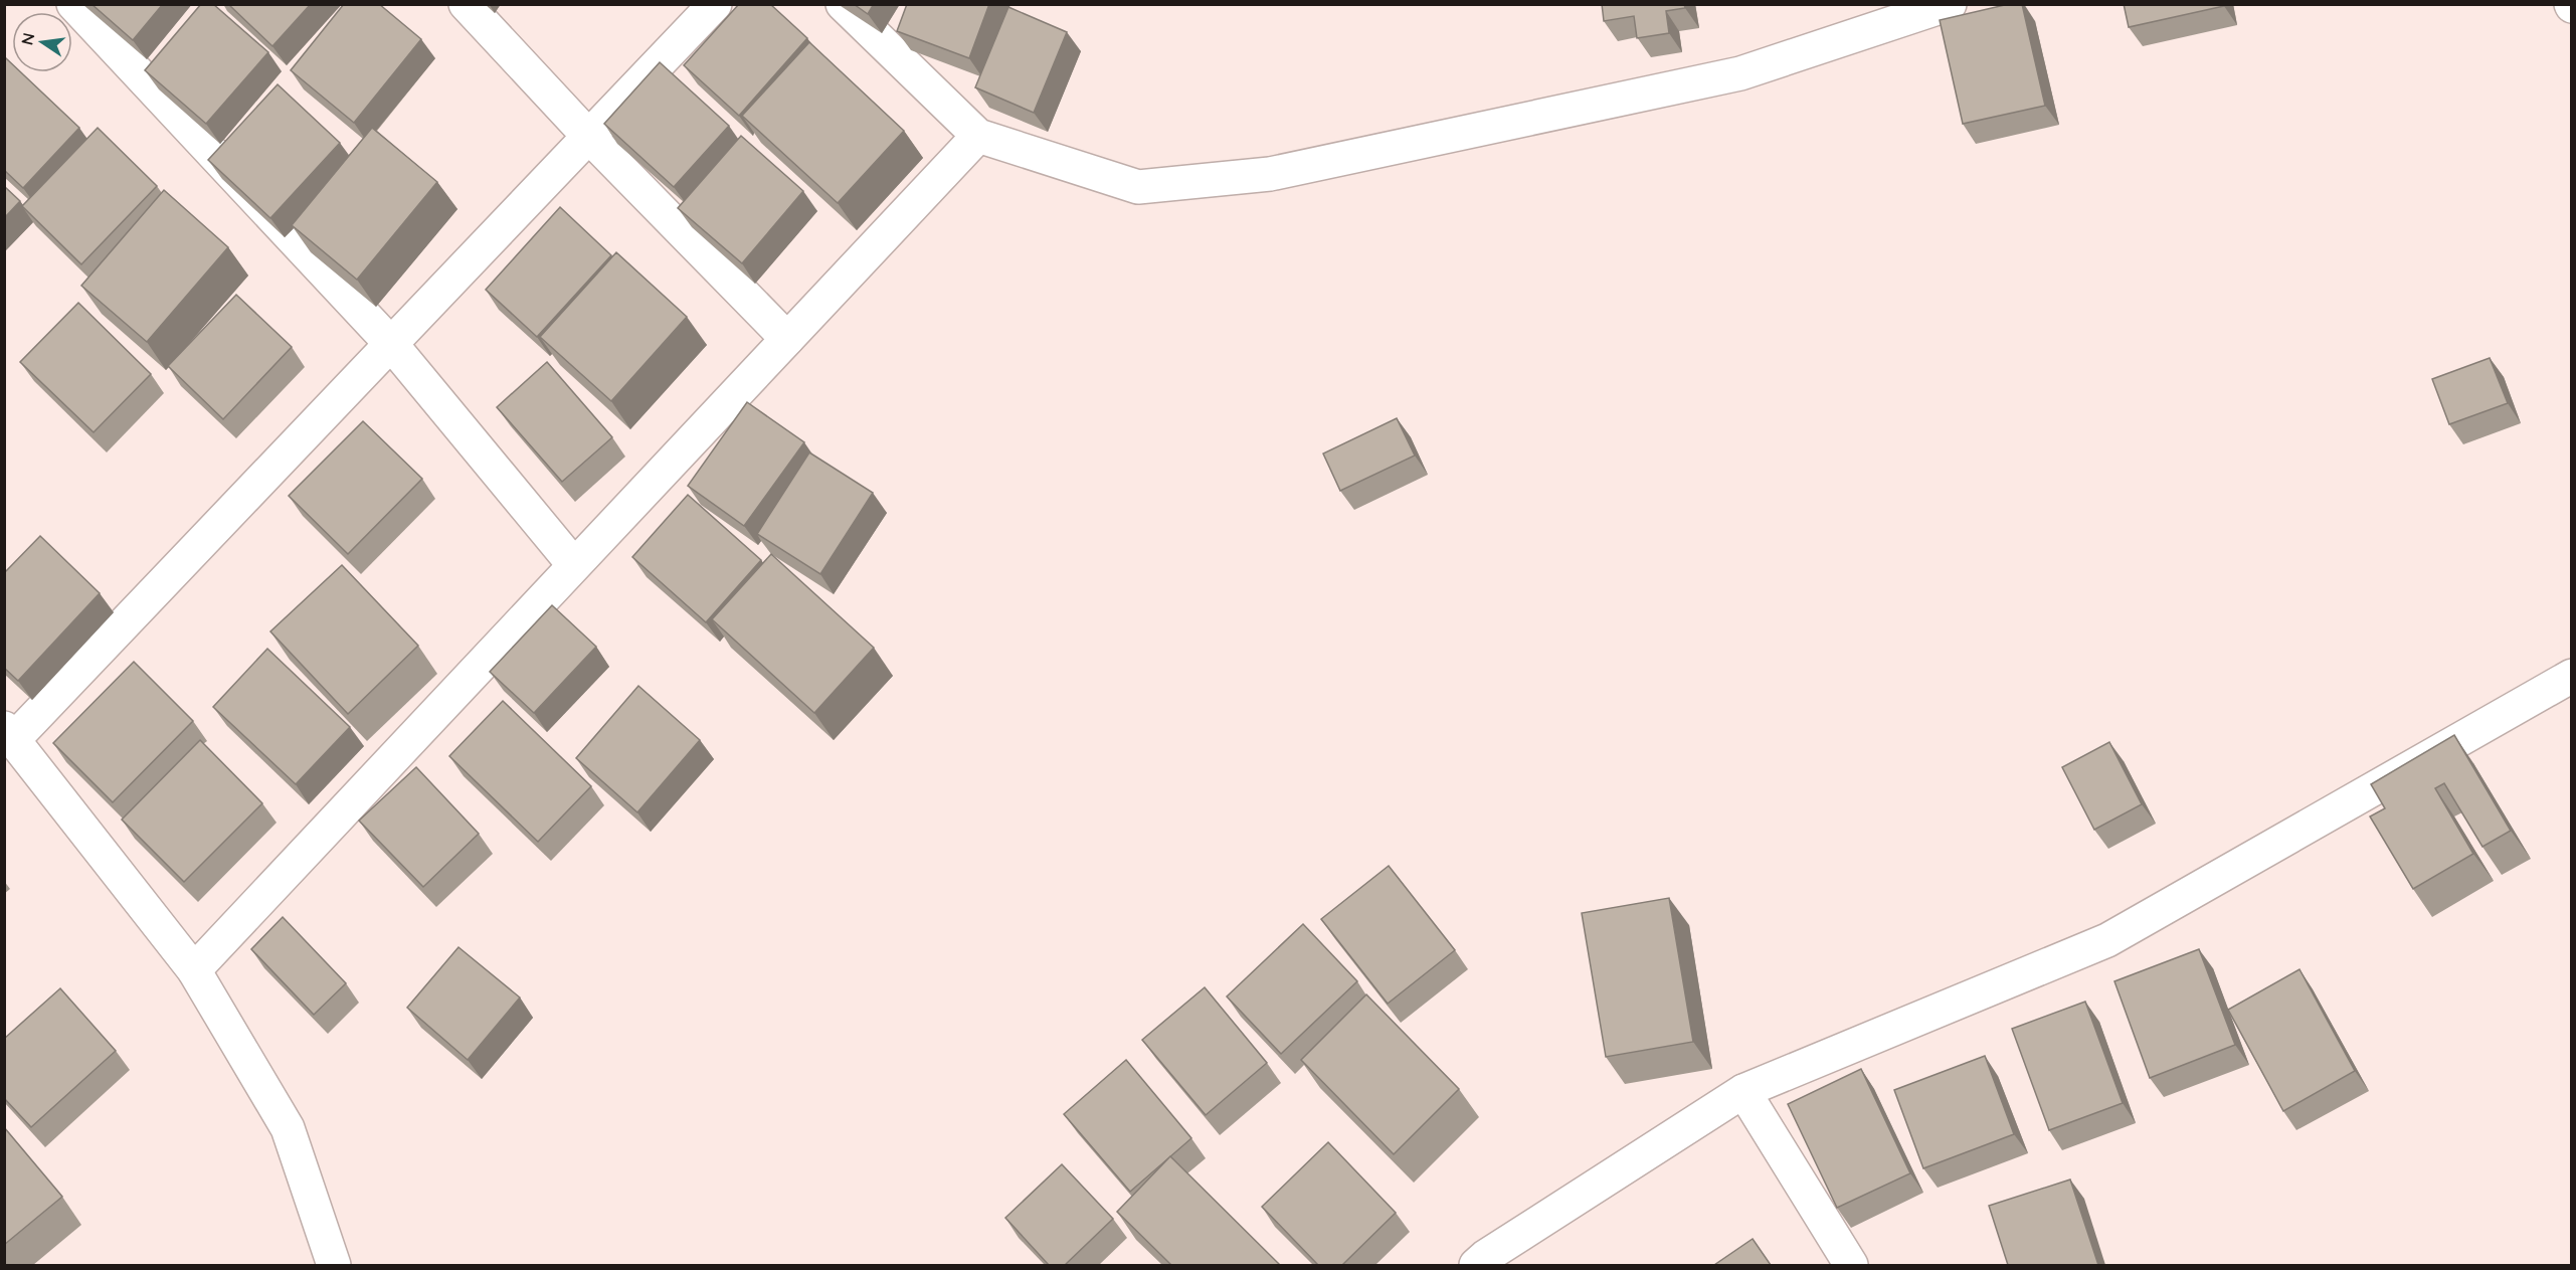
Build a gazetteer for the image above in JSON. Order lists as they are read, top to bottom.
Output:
{
  "north": "left"
}
